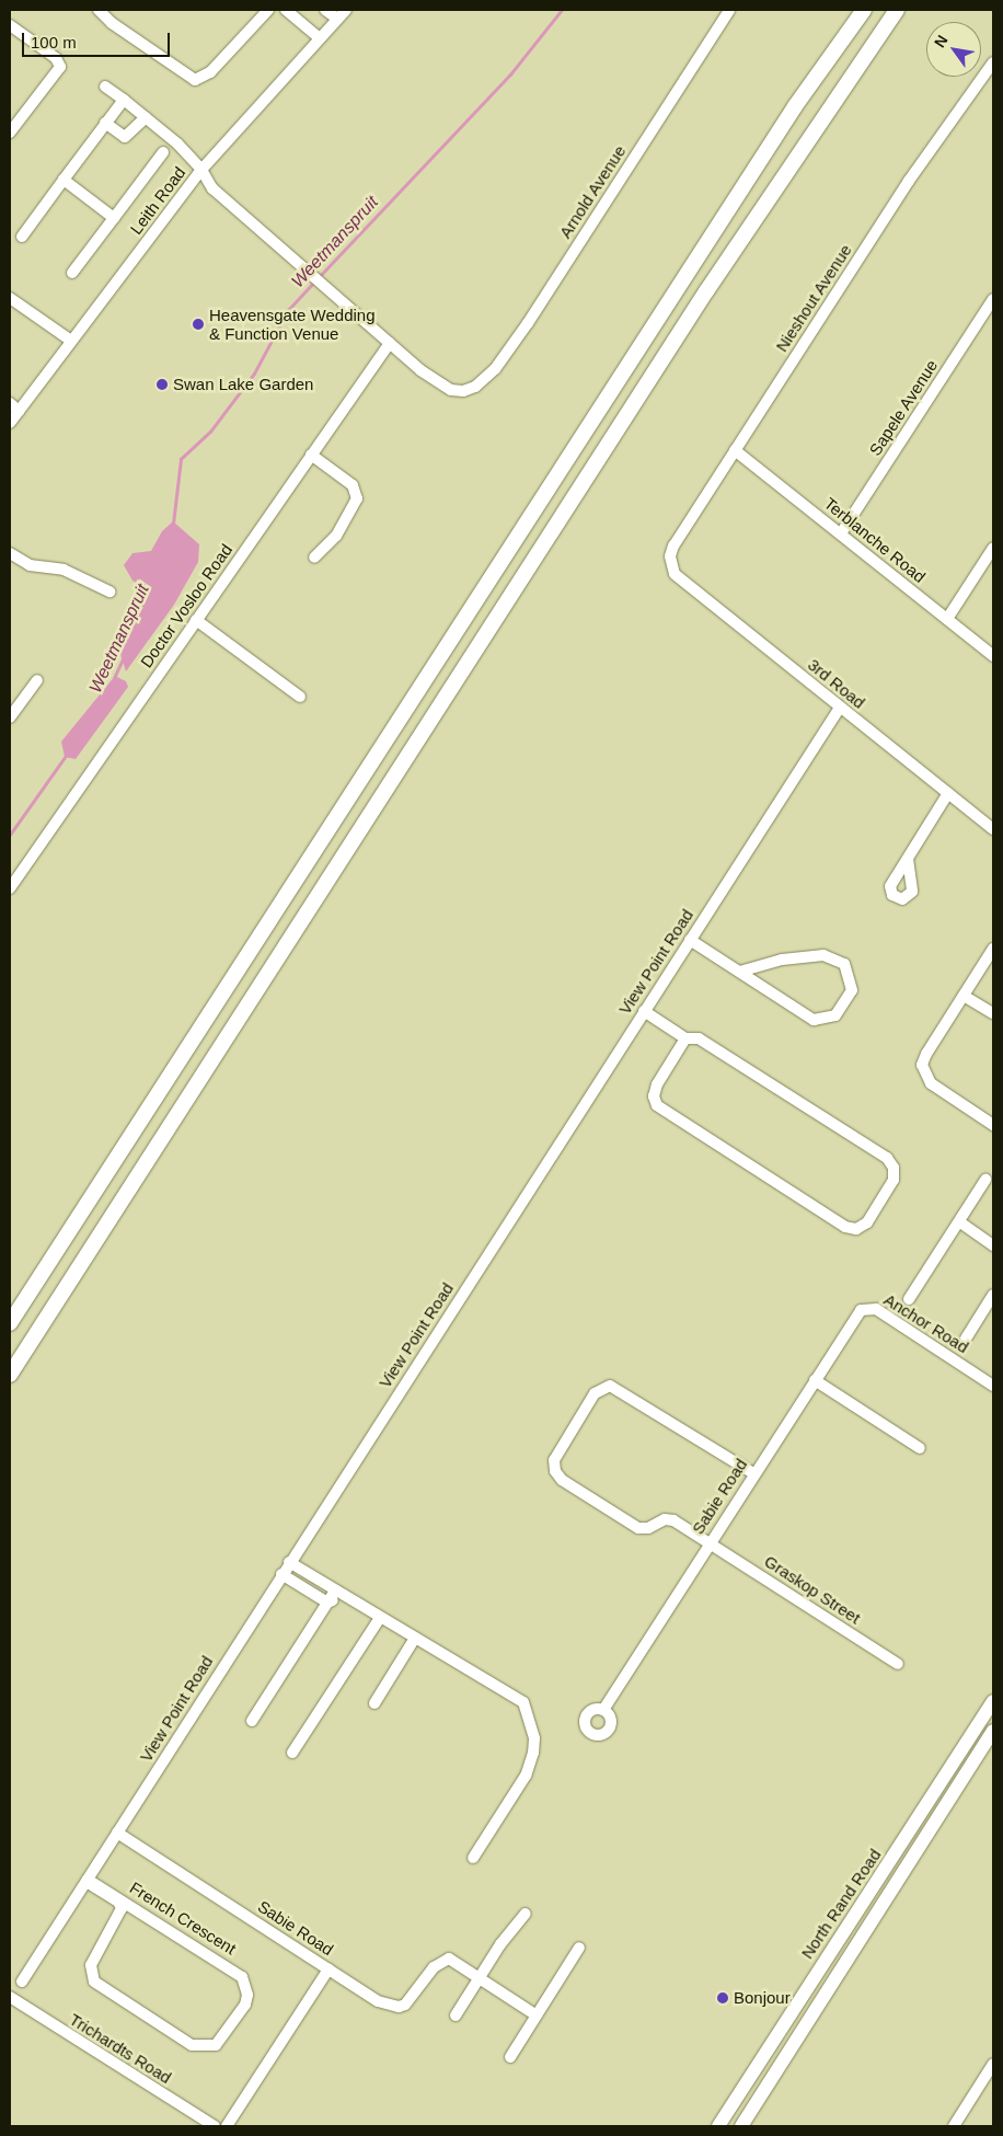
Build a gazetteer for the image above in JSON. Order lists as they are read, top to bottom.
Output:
{
  "streets": {
    "main road": ["North Rand Road"],
    "street": [
      "Arnold Avenue",
      "Leith Road",
      "Nieshout Avenue",
      "Sapele Avenue",
      "Terblanche Road",
      "Doctor Vosloo Road",
      "3rd Road",
      "View Point Road",
      "Anchor Road",
      "Sabie Road",
      "Graskop Street",
      "French Crescent",
      "Trichardts Road"
    ]
  },
  "crossings": [
    ["Arnold Avenue", "Doctor Vosloo Road"],
    ["Nieshout Avenue", "Terblanche Road"],
    ["Nieshout Avenue", "3rd Road"],
    ["Sapele Avenue", "Terblanche Road"],
    ["3rd Road", "View Point Road"],
    ["View Point Road", "Sabie Road"],
    ["View Point Road", "French Crescent"],
    ["Anchor Road", "Sabie Road"],
    ["Sabie Road", "Graskop Street"]
  ],
  "water": ["Weetmanspruit"],
  "places": ["Heavensgate Wedding & Function Venue", "Swan Lake Garden", "Bonjour"],
  "scale_bar": "100 m",
  "north": "top left"
}
